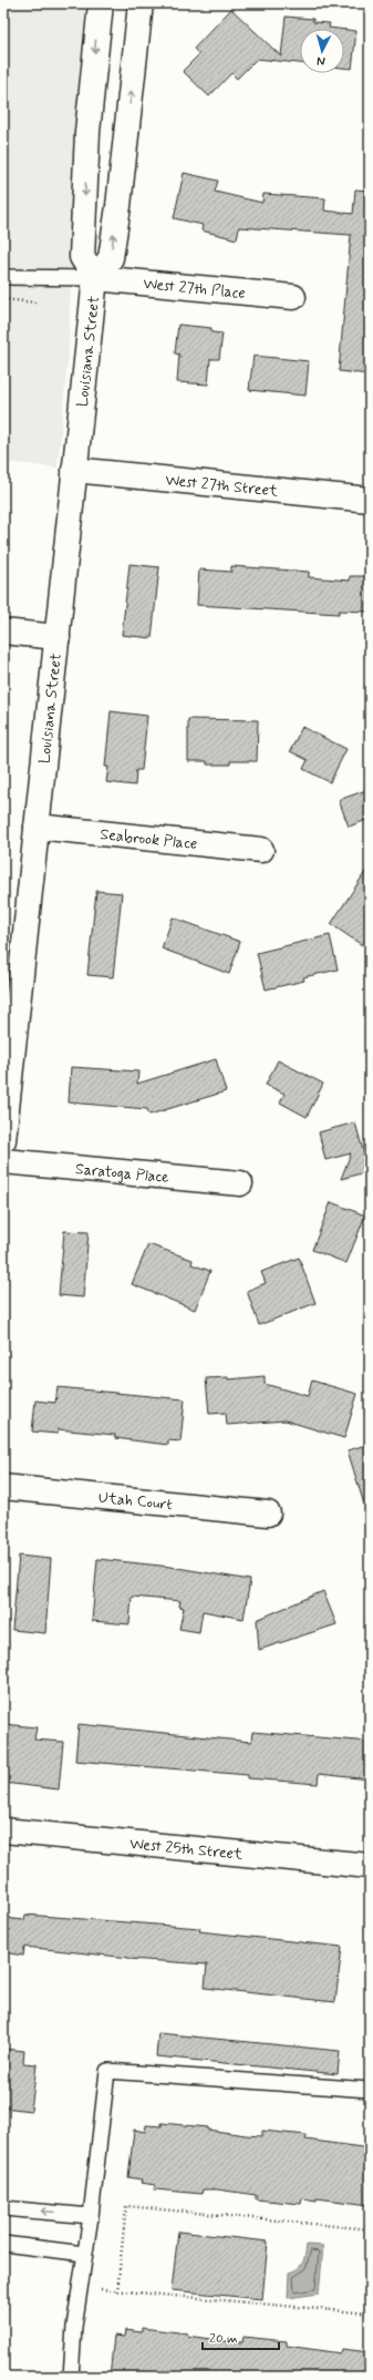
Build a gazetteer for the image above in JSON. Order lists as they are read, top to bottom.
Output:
{
  "streets": {
    "street": [
      "West 27th Place",
      "Louisiana Street",
      "West 27th Street",
      "Seabrook Place",
      "Saratoga Place",
      "Utah Court",
      "West 25th Street"
    ]
  },
  "crossings": [
    ["West 27th Place", "Louisiana Street"],
    ["Louisiana Street", "West 27th Street"],
    ["Louisiana Street", "Seabrook Place"]
  ],
  "scale_bar": "20 m",
  "north": "bottom"
}
